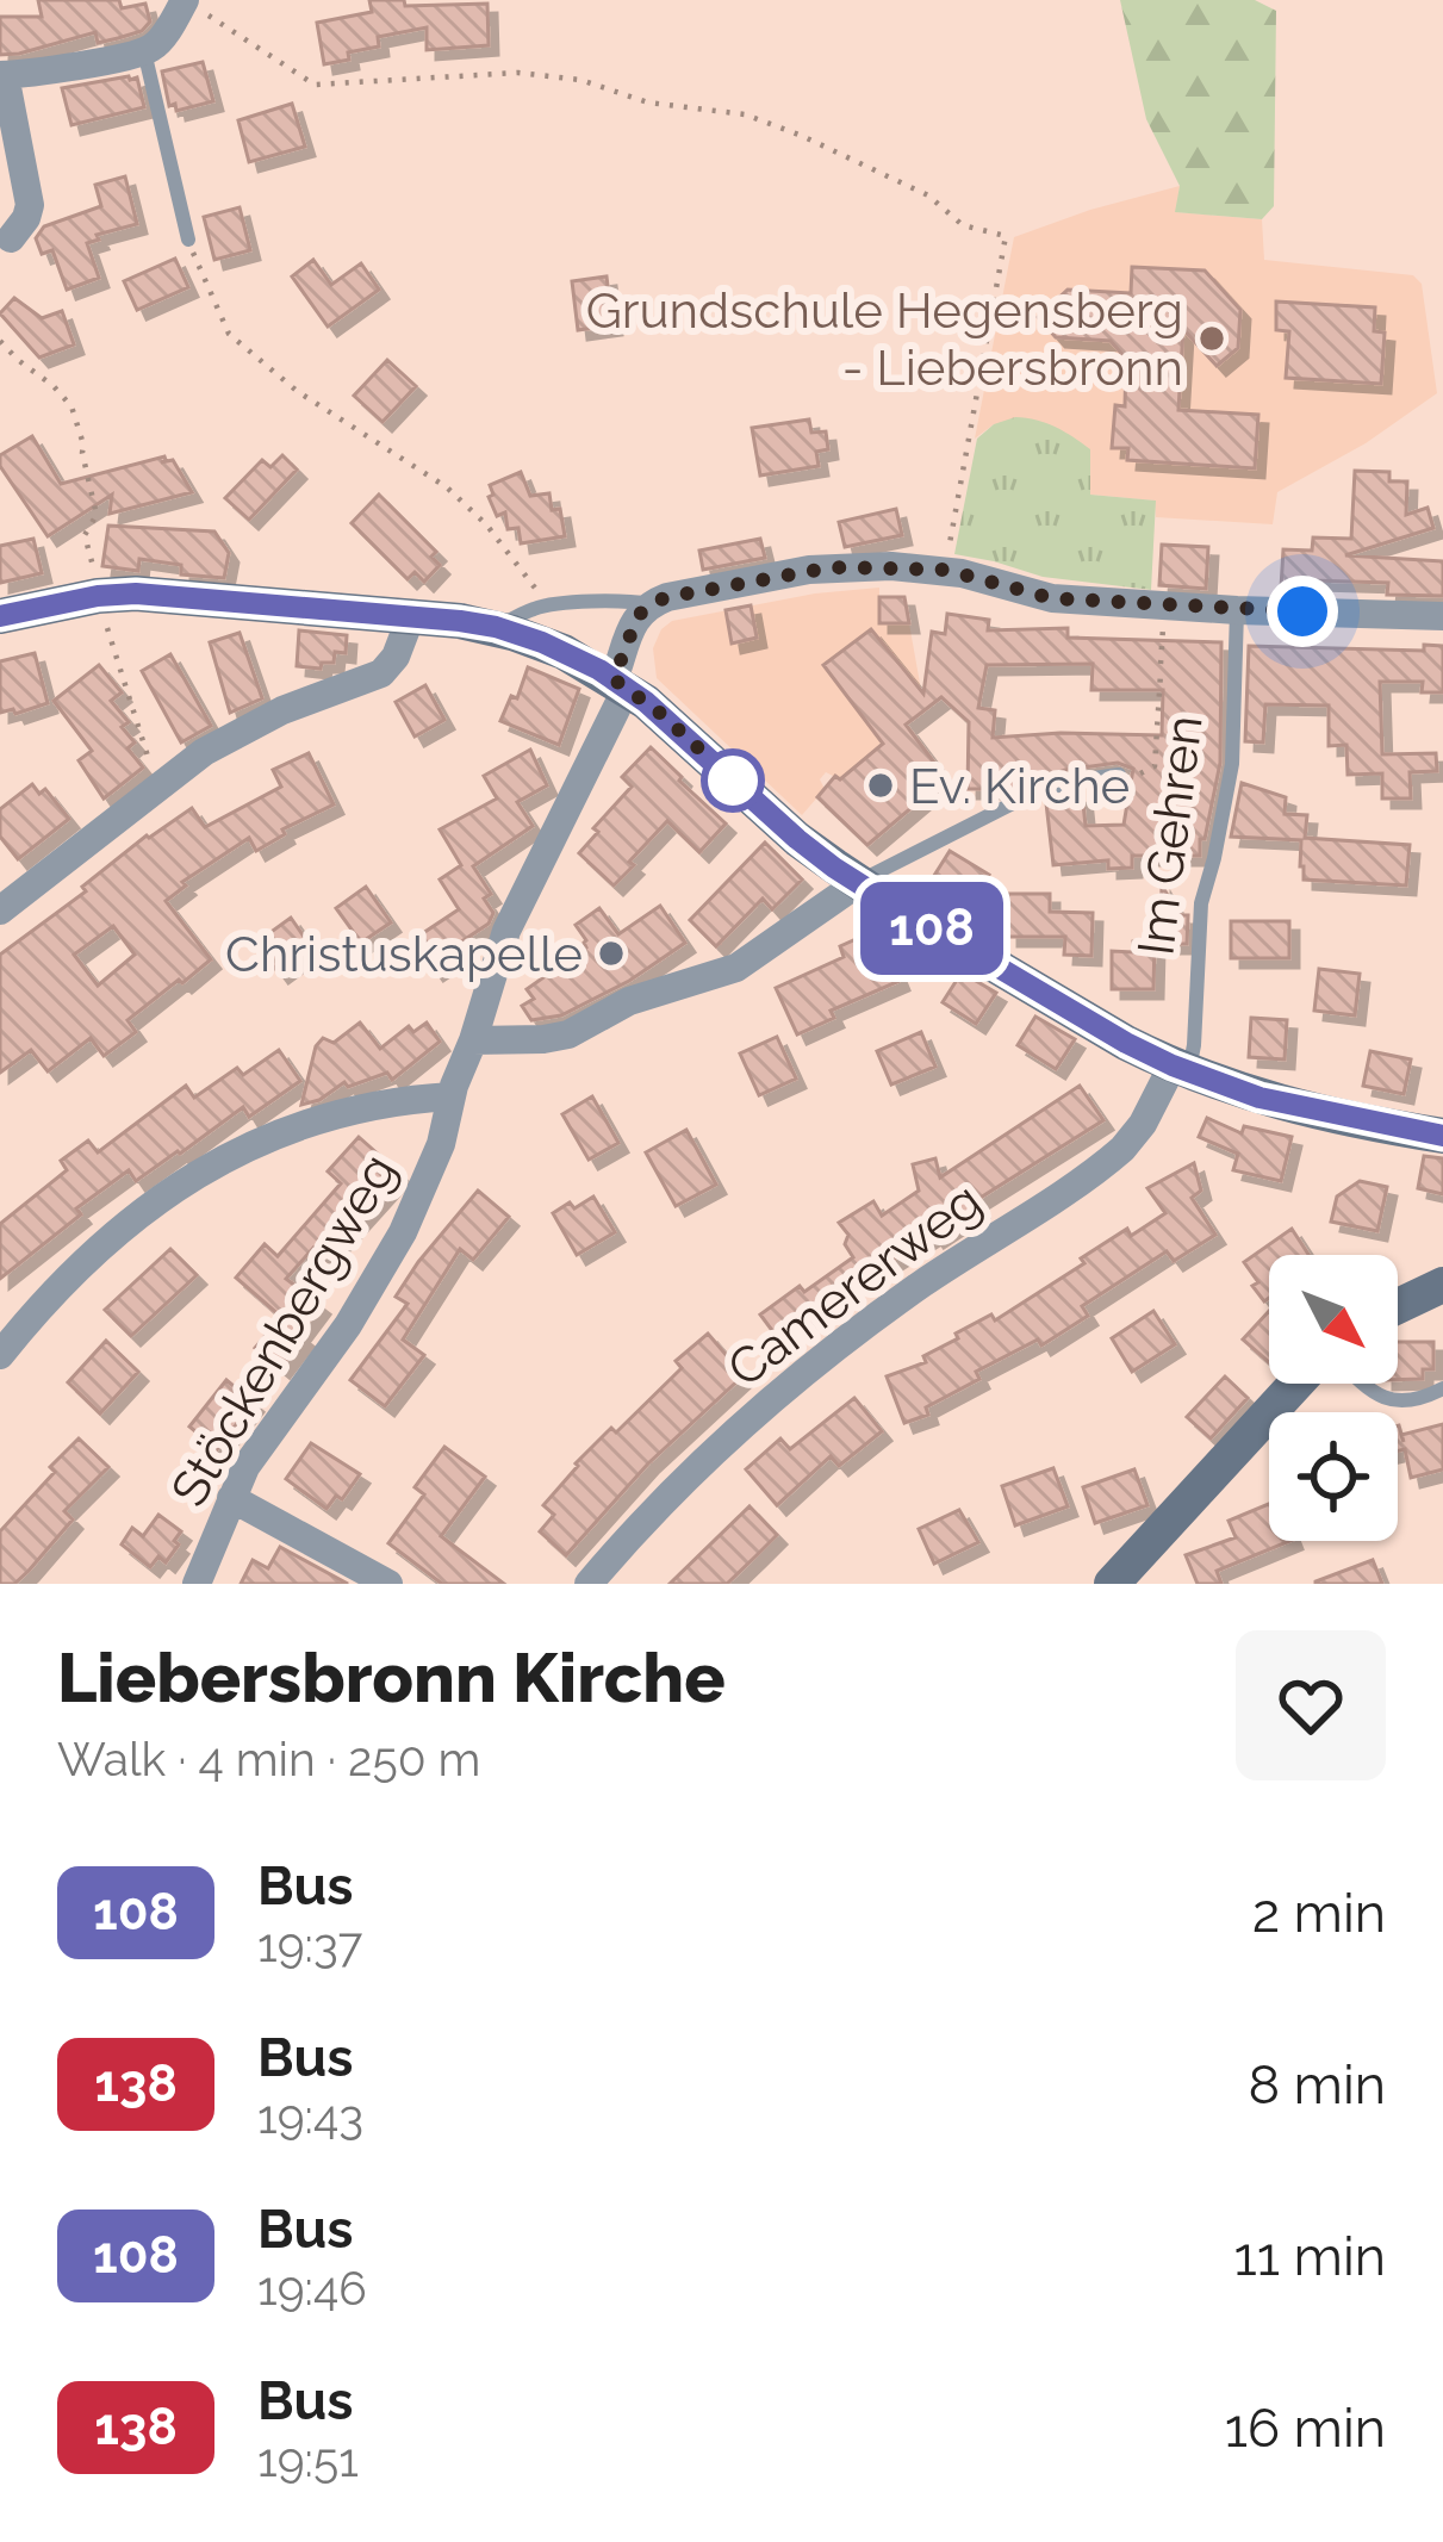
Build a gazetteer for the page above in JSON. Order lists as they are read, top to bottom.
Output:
{
  "streets": {
    "street": ["Camererweg", "Stöckenbergweg"],
    "lane": ["Im Gehren"]
  },
  "crossings": [
    ["Im Gehren", "Camererweg"]
  ],
  "places": ["Grundschule Hegensberg - Liebersbronn", "Ev. Kirche", "Christuskapelle"],
  "lines": ["bus line 108"],
  "north": "bottom right",
  "page": {
    "on_map": "108",
    "heading": ["Liebersbronn Kirche", "Walk · 4 min · 250 m"],
    "list": [
      {
        "mark": "108",
        "name": "Bus",
        "note": "19:37",
        "value": "2 min"
      },
      {
        "mark": "138",
        "name": "Bus",
        "note": "19:43",
        "value": "8 min"
      },
      {
        "mark": "108",
        "name": "Bus",
        "note": "19:46",
        "value": "11 min"
      },
      {
        "mark": "138",
        "name": "Bus",
        "note": "19:51",
        "value": "16 min"
      }
    ]
  }
}
